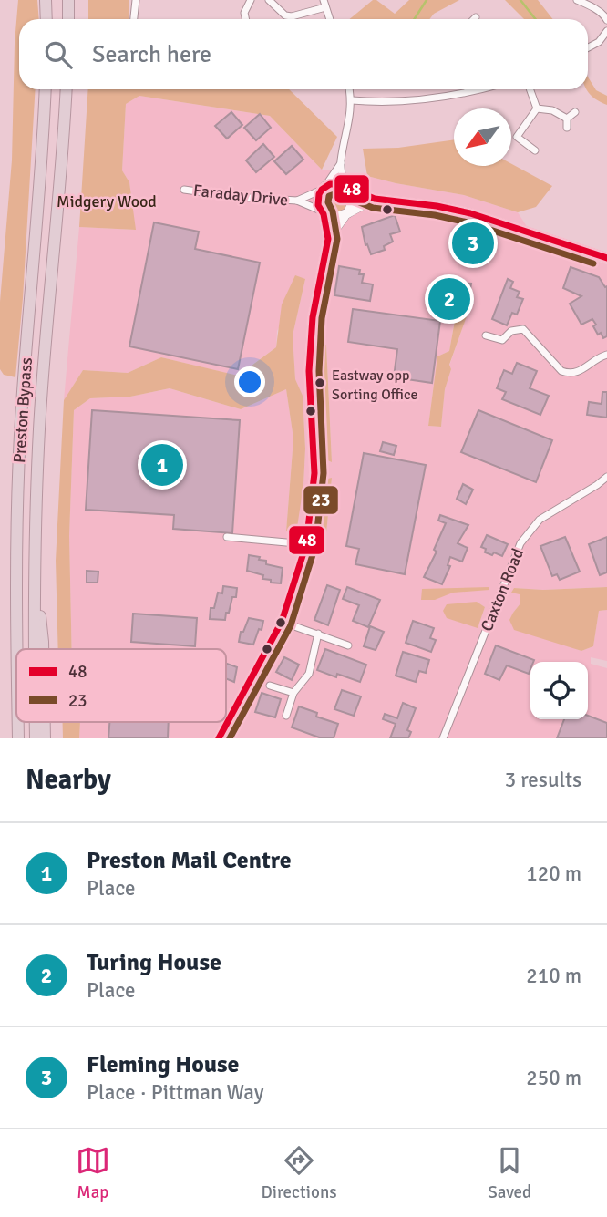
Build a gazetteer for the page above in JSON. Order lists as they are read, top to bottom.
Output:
{
  "streets": {
    "highway": ["Preston Bypass"],
    "street": ["Faraday Drive", "Caxton Road"]
  },
  "parks": ["Midgery Wood"],
  "places": ["Eastway opp Sorting Office"],
  "lines": ["transit line 48", "transit line 23"],
  "legend": ["48", "23"],
  "north": "bottom left",
  "page": {
    "search": "Search here",
    "pins": ["3", "2", "1"],
    "heading": ["Nearby", "3 results"],
    "list": [
      {
        "mark": "1",
        "name": "Preston Mail Centre",
        "note": "Place",
        "value": "120 m"
      },
      {
        "mark": "2",
        "name": "Turing House",
        "note": "Place",
        "value": "210 m"
      },
      {
        "mark": "3",
        "name": "Fleming House",
        "note": "Place · Pittman Way",
        "value": "250 m"
      }
    ],
    "nav": ["Map", "Directions", "Saved"]
  }
}
